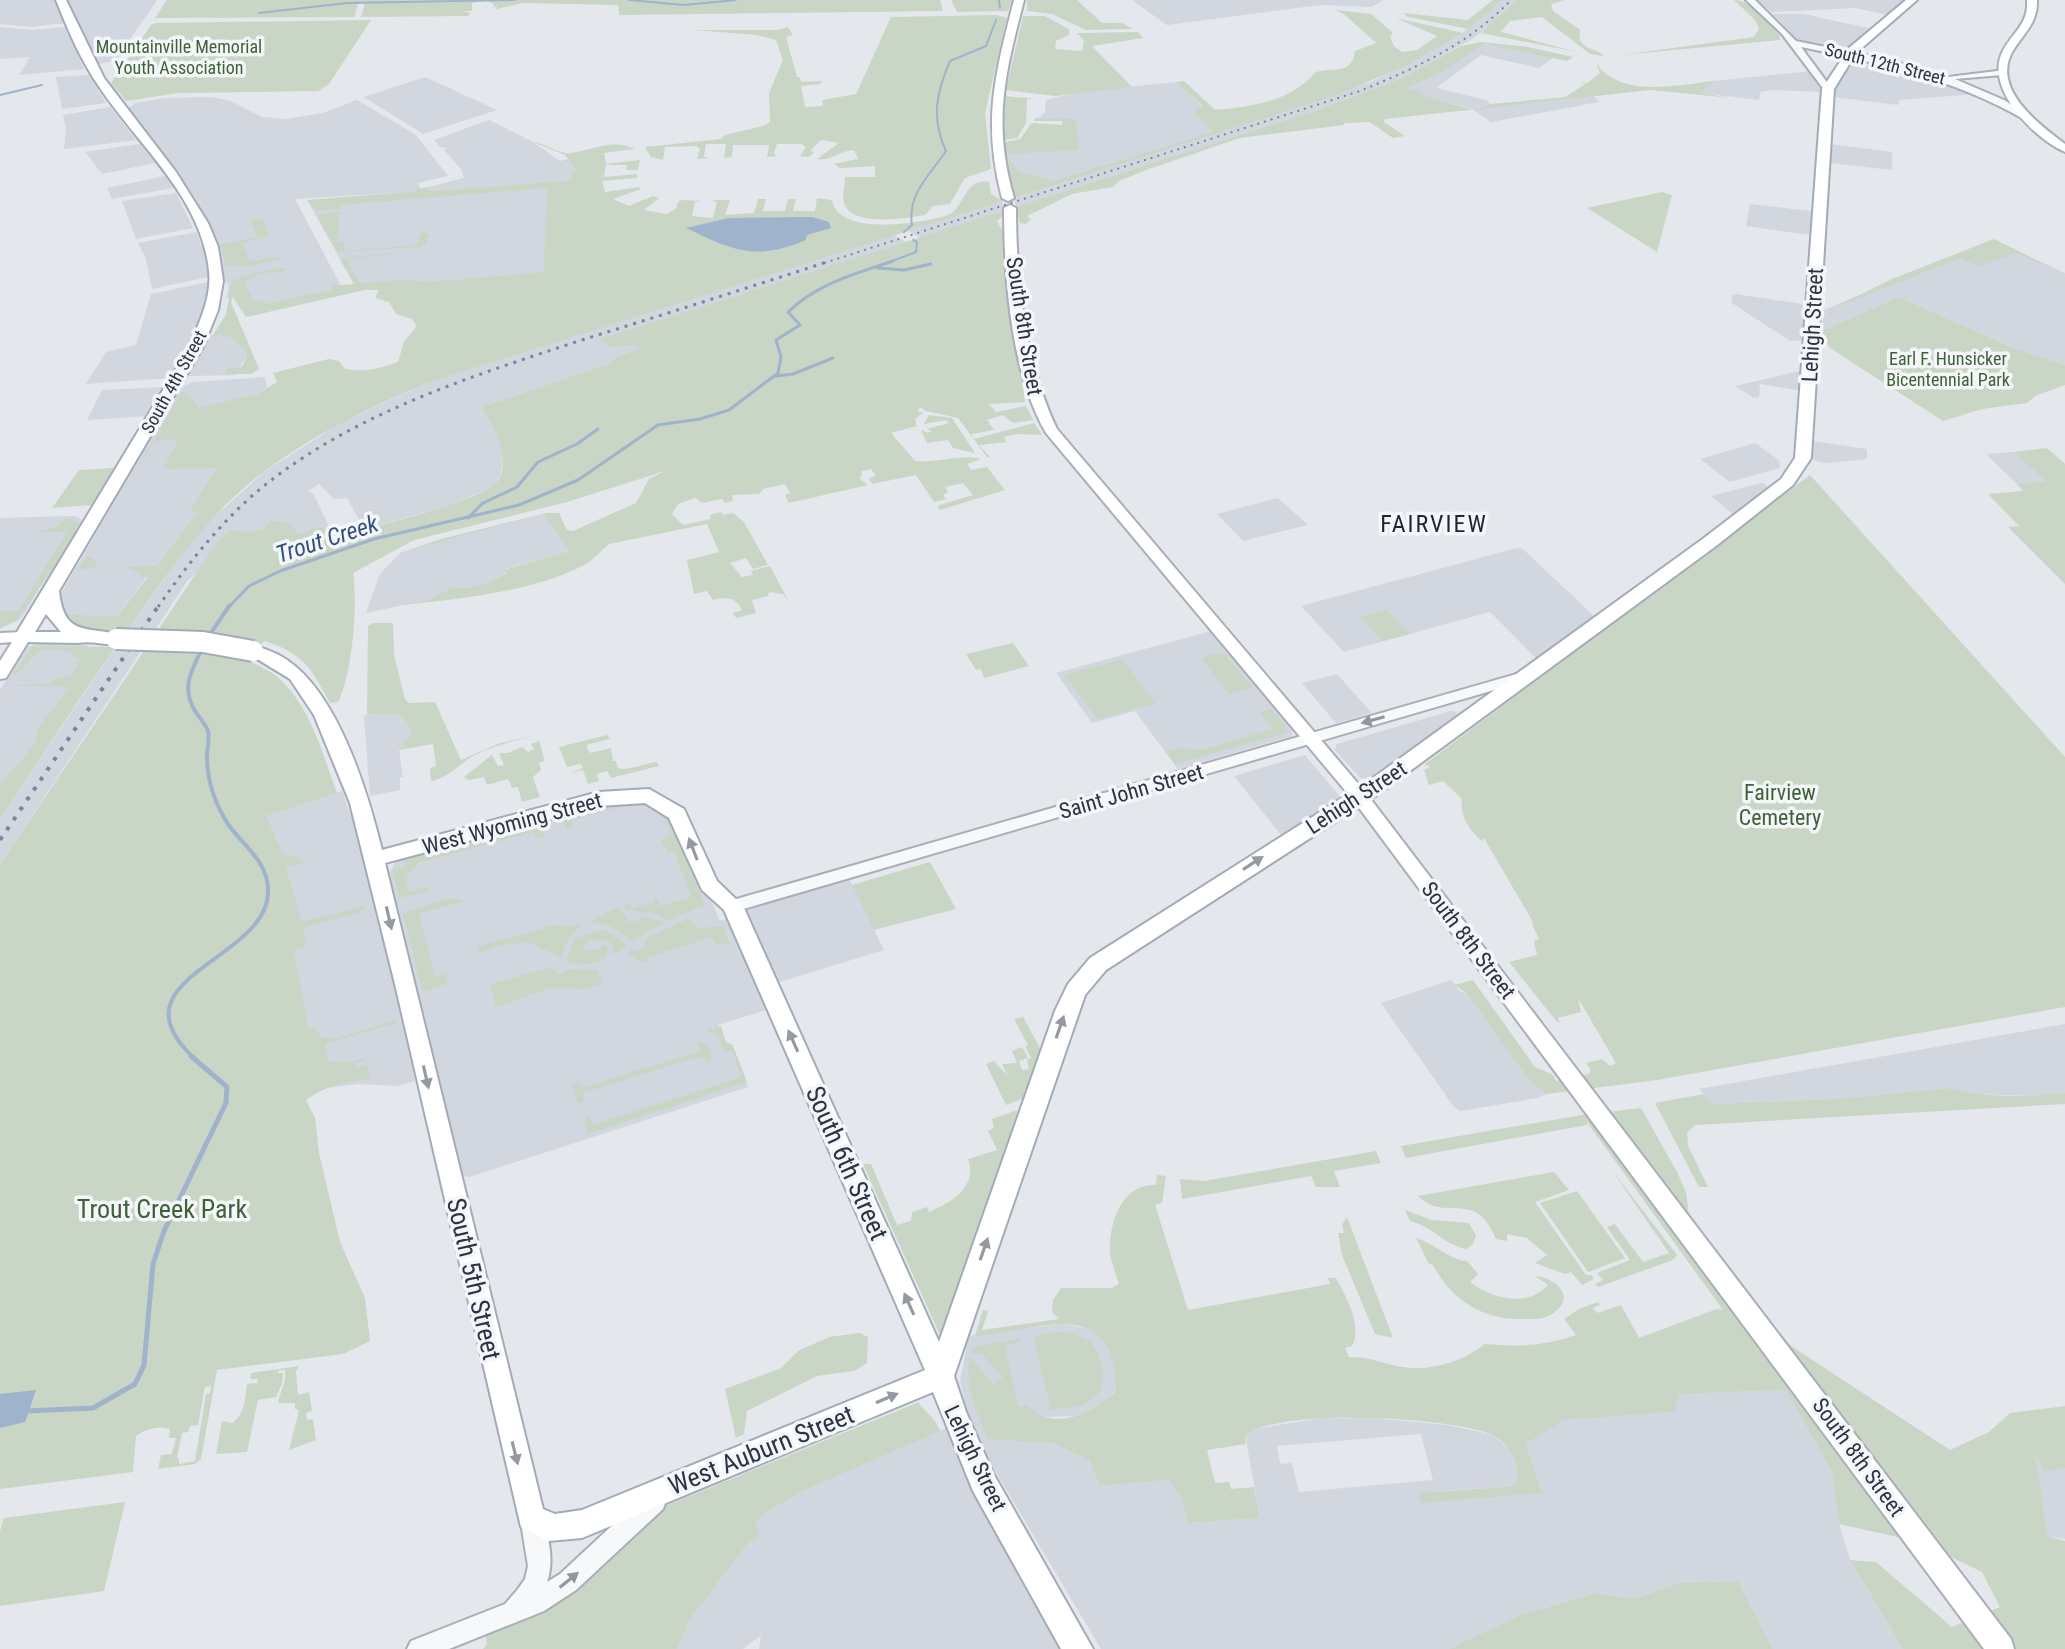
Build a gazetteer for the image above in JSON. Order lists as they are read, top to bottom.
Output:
{
  "streets": {
    "main road": [
      "Lehigh Street",
      "South 8th Street",
      "South 4th Street",
      "West Wyoming Street",
      "South 6th Street",
      "South 5th Street",
      "West Auburn Street"
    ],
    "street": ["South 12th Street", "Saint John Street"]
  },
  "crossings": [
    ["South 12th Street", "Lehigh Street"],
    ["Lehigh Street", "South 8th Street"],
    ["Lehigh Street", "Saint John Street"],
    ["Lehigh Street", "South 6th Street"],
    ["Lehigh Street", "West Auburn Street"],
    ["South 8th Street", "Saint John Street"],
    ["Saint John Street", "South 6th Street"],
    ["West Wyoming Street", "South 6th Street"],
    ["West Wyoming Street", "South 5th Street"],
    ["South 6th Street", "West Auburn Street"],
    ["South 5th Street", "West Auburn Street"]
  ],
  "one_way": ["South 6th Street", "South 5th Street", "West Auburn Street"],
  "districts": ["FAIRVIEW"],
  "water": ["Trout Creek"],
  "parks": [
    "Mountainville Memorial Youth Association",
    "Earl F. Hunsicker Bicentennial Park",
    "Fairview Cemetery",
    "Trout Creek Park"
  ]
}
